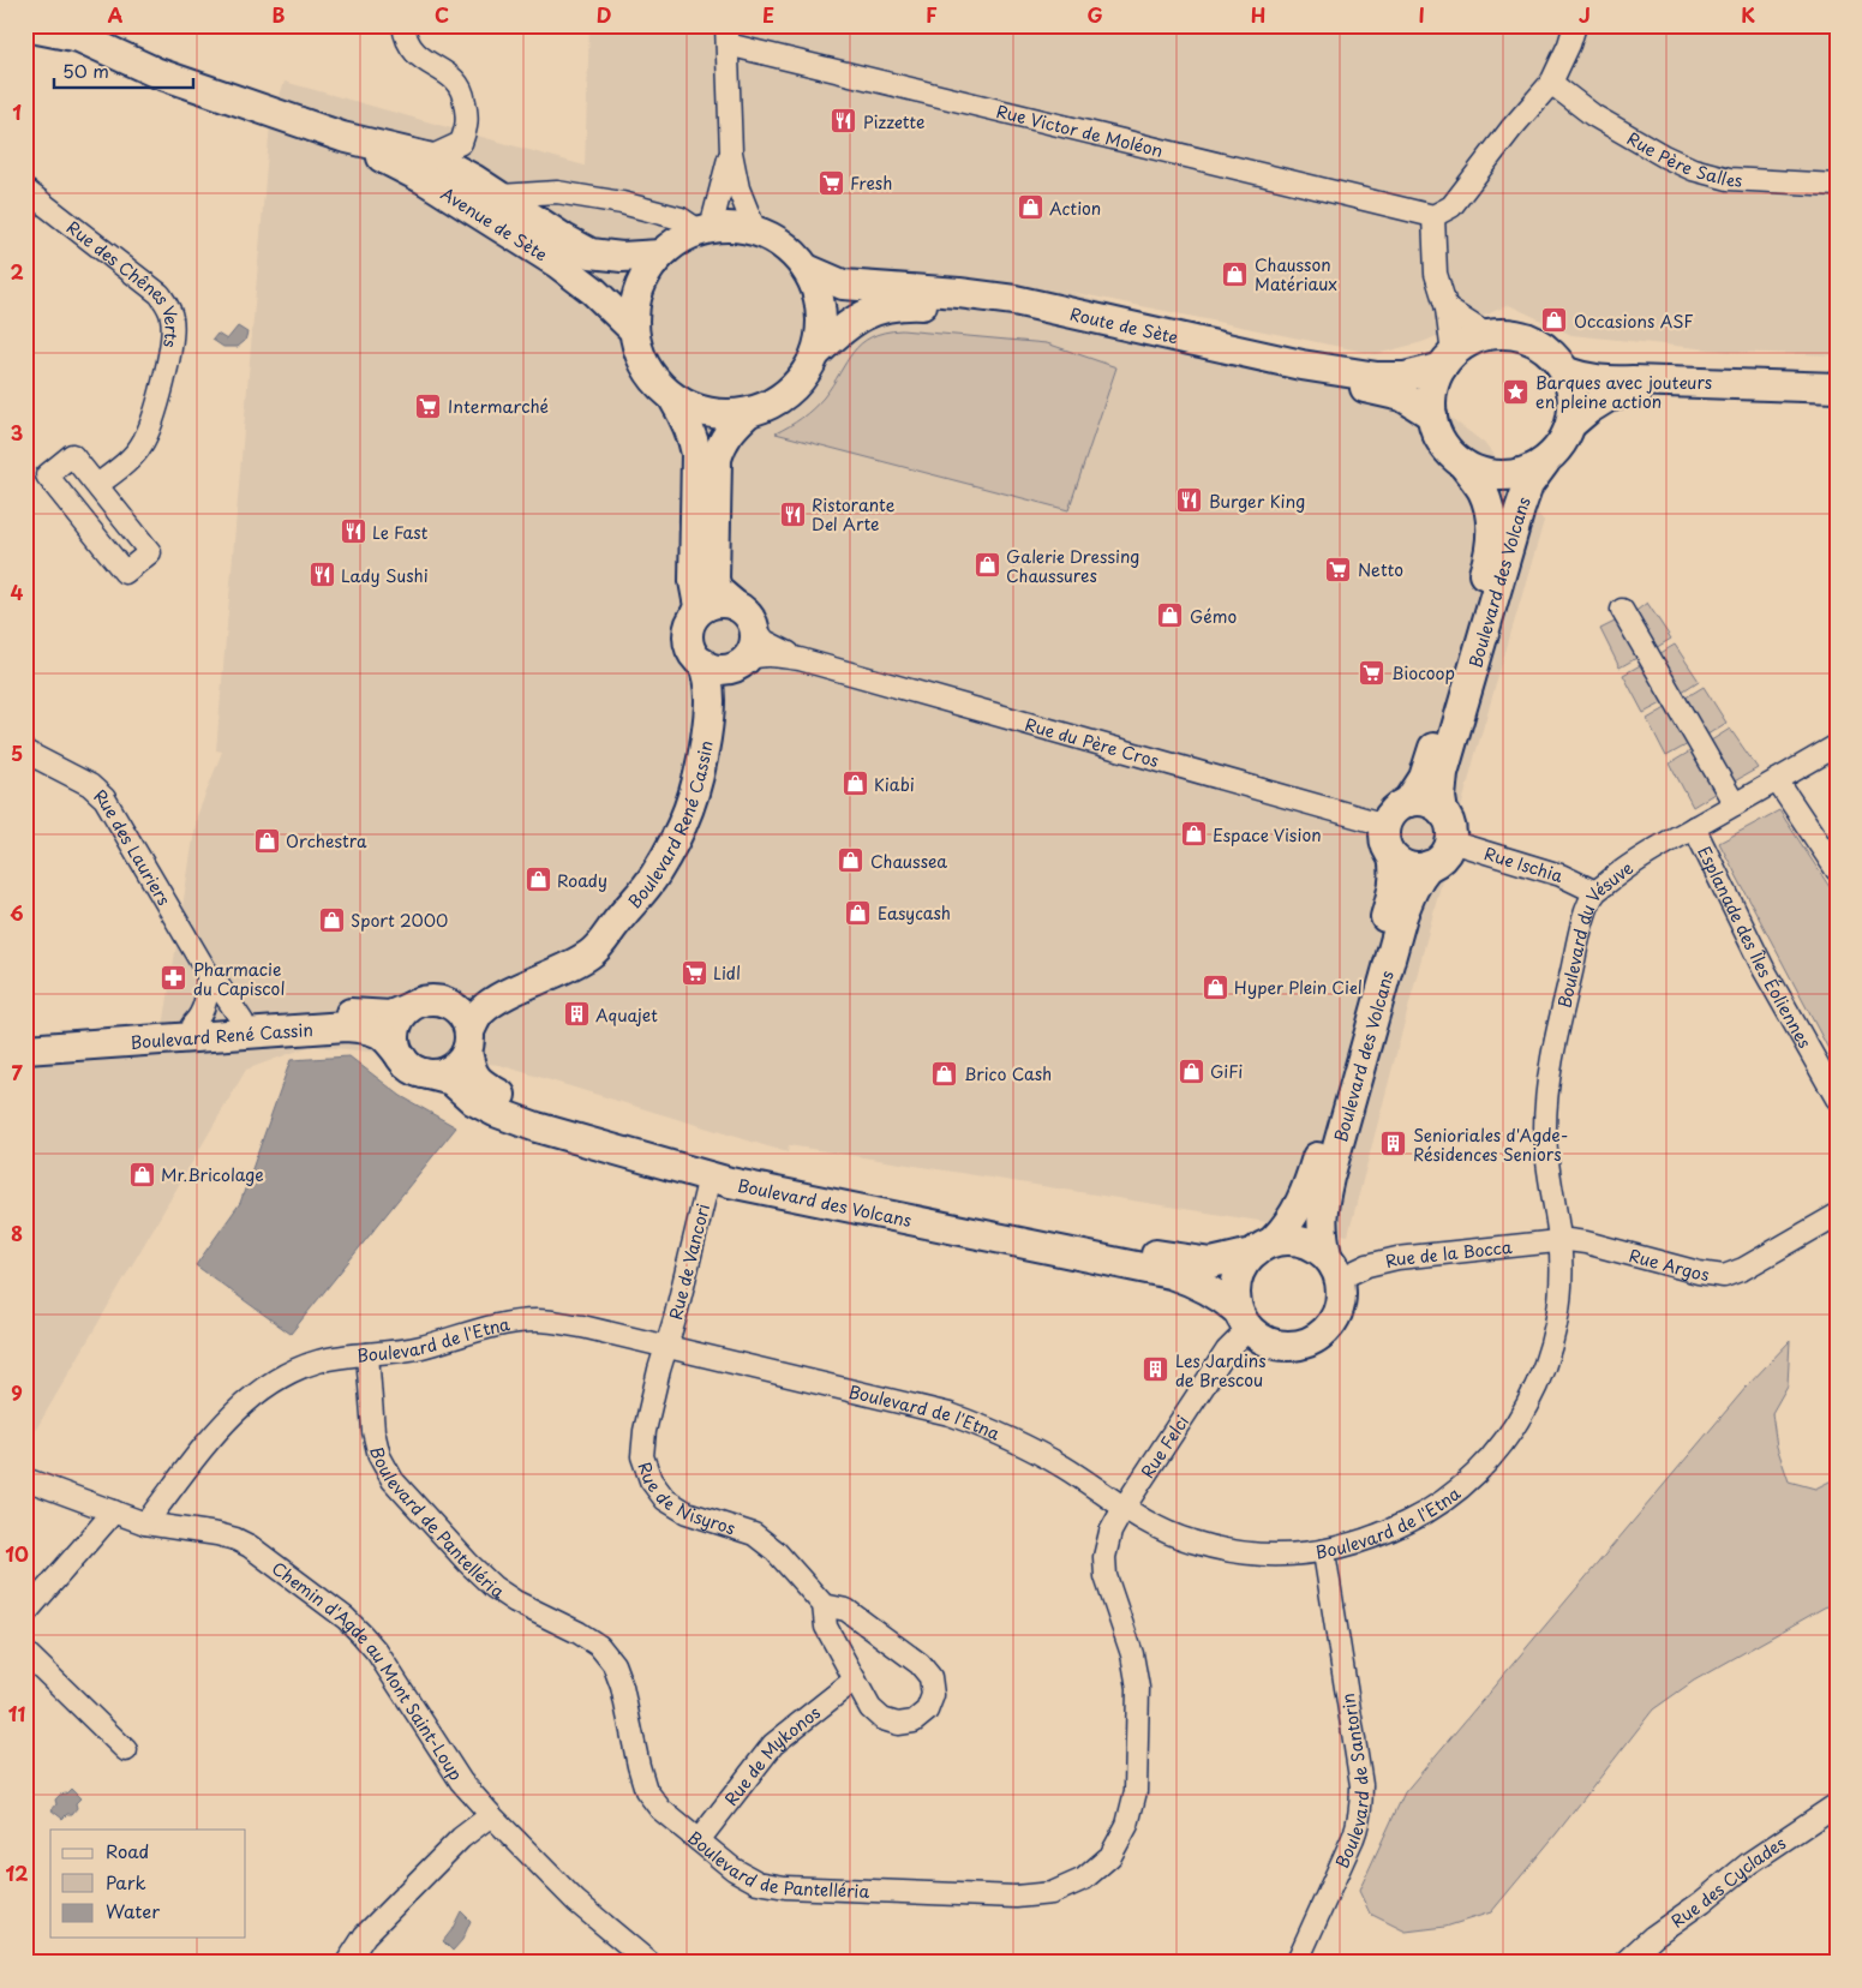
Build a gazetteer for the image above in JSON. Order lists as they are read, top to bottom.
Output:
{
  "streets": {
    "street": [
      "Rue Victor de Moléon",
      "Rue Père Salles",
      "Avenue de Sète",
      "Rue des Chênes Verts",
      "Route de Sète",
      "Boulevard des Volcans",
      "Rue du Père Cros",
      "Boulevard René Cassin",
      "Rue des Lauriers",
      "Rue Ischia",
      "Boulevard du Vésuve",
      "Esplanade des Îles Éoliennes",
      "Rue de la Bocca",
      "Rue de Vancori",
      "Rue Argos",
      "Boulevard de l'Etna",
      "Rue Felci",
      "Rue de Nisyros",
      "Boulevard de Pantelléria",
      "Chemin d'Agde au Mont Saint-Loup",
      "Rue de Mykonos",
      "Boulevard de Santorin",
      "Rue des Cyclades"
    ]
  },
  "crossings": [
    ["Avenue de Sète", "Route de Sète"],
    ["Route de Sète", "Boulevard des Volcans"],
    ["Boulevard des Volcans", "Rue du Père Cros"],
    ["Boulevard des Volcans", "Boulevard René Cassin"],
    ["Boulevard des Volcans", "Rue Ischia"],
    ["Boulevard des Volcans", "Rue de la Bocca"],
    ["Boulevard des Volcans", "Rue de Vancori"],
    ["Boulevard des Volcans", "Rue Felci"],
    ["Rue du Père Cros", "Boulevard René Cassin"],
    ["Rue du Père Cros", "Rue Ischia"],
    ["Boulevard René Cassin", "Rue des Lauriers"],
    ["Rue Ischia", "Boulevard du Vésuve"],
    ["Boulevard du Vésuve", "Esplanade des Îles Éoliennes"],
    ["Boulevard du Vésuve", "Rue de la Bocca"],
    ["Boulevard du Vésuve", "Rue Argos"],
    ["Boulevard du Vésuve", "Boulevard de l'Etna"],
    ["Rue de la Bocca", "Rue Argos"],
    ["Rue de la Bocca", "Boulevard de l'Etna"],
    ["Rue de la Bocca", "Rue Felci"],
    ["Rue de Vancori", "Boulevard de l'Etna"],
    ["Rue de Vancori", "Rue de Nisyros"],
    ["Rue Argos", "Boulevard de l'Etna"],
    ["Boulevard de l'Etna", "Rue Felci"],
    ["Boulevard de l'Etna", "Rue de Nisyros"],
    ["Boulevard de l'Etna", "Boulevard de Pantelléria"],
    ["Boulevard de l'Etna", "Chemin d'Agde au Mont Saint-Loup"],
    ["Boulevard de l'Etna", "Boulevard de Santorin"],
    ["Rue Felci", "Boulevard de Pantelléria"],
    ["Boulevard de Pantelléria", "Rue de Mykonos"]
  ],
  "places": {
    "restaurant": [
      "Pizzette",
      "Burger King",
      "Ristorante Del Arte",
      "Le Fast",
      "Lady Sushi"
    ],
    "supermarket": [
      "Fresh",
      "Intermarché",
      "Netto",
      "Biocoop",
      "Lidl"
    ],
    "shop": [
      "Action",
      "Chausson Matériaux",
      "Occasions ASF",
      "Galerie Dressing Chaussures",
      "Gémo",
      "Kiabi",
      "Espace Vision",
      "Orchestra",
      "Chaussea",
      "Roady",
      "Easycash",
      "Sport 2000",
      "Hyper Plein Ciel",
      "GiFi",
      "Brico Cash",
      "Mr.Bricolage"
    ],
    "place": ["Barques avec jouteurs en pleine action"],
    "pharmacy": ["Pharmacie du Capiscol"],
    "building": ["Aquajet", "Senioriales d'Agde- Résidences Seniors", "Les Jardins de Brescou"]
  },
  "legend": ["Road", "Park", "Water"],
  "scale_bar": "50 m",
  "grid": {
    "columns": [
      "A",
      "B",
      "C",
      "D",
      "E",
      "F",
      "G",
      "H",
      "I",
      "J",
      "K"
    ],
    "rows": [
      "1",
      "2",
      "3",
      "4",
      "5",
      "6",
      "7",
      "8",
      "9",
      "10",
      "11",
      "12"
    ]
  }
}
